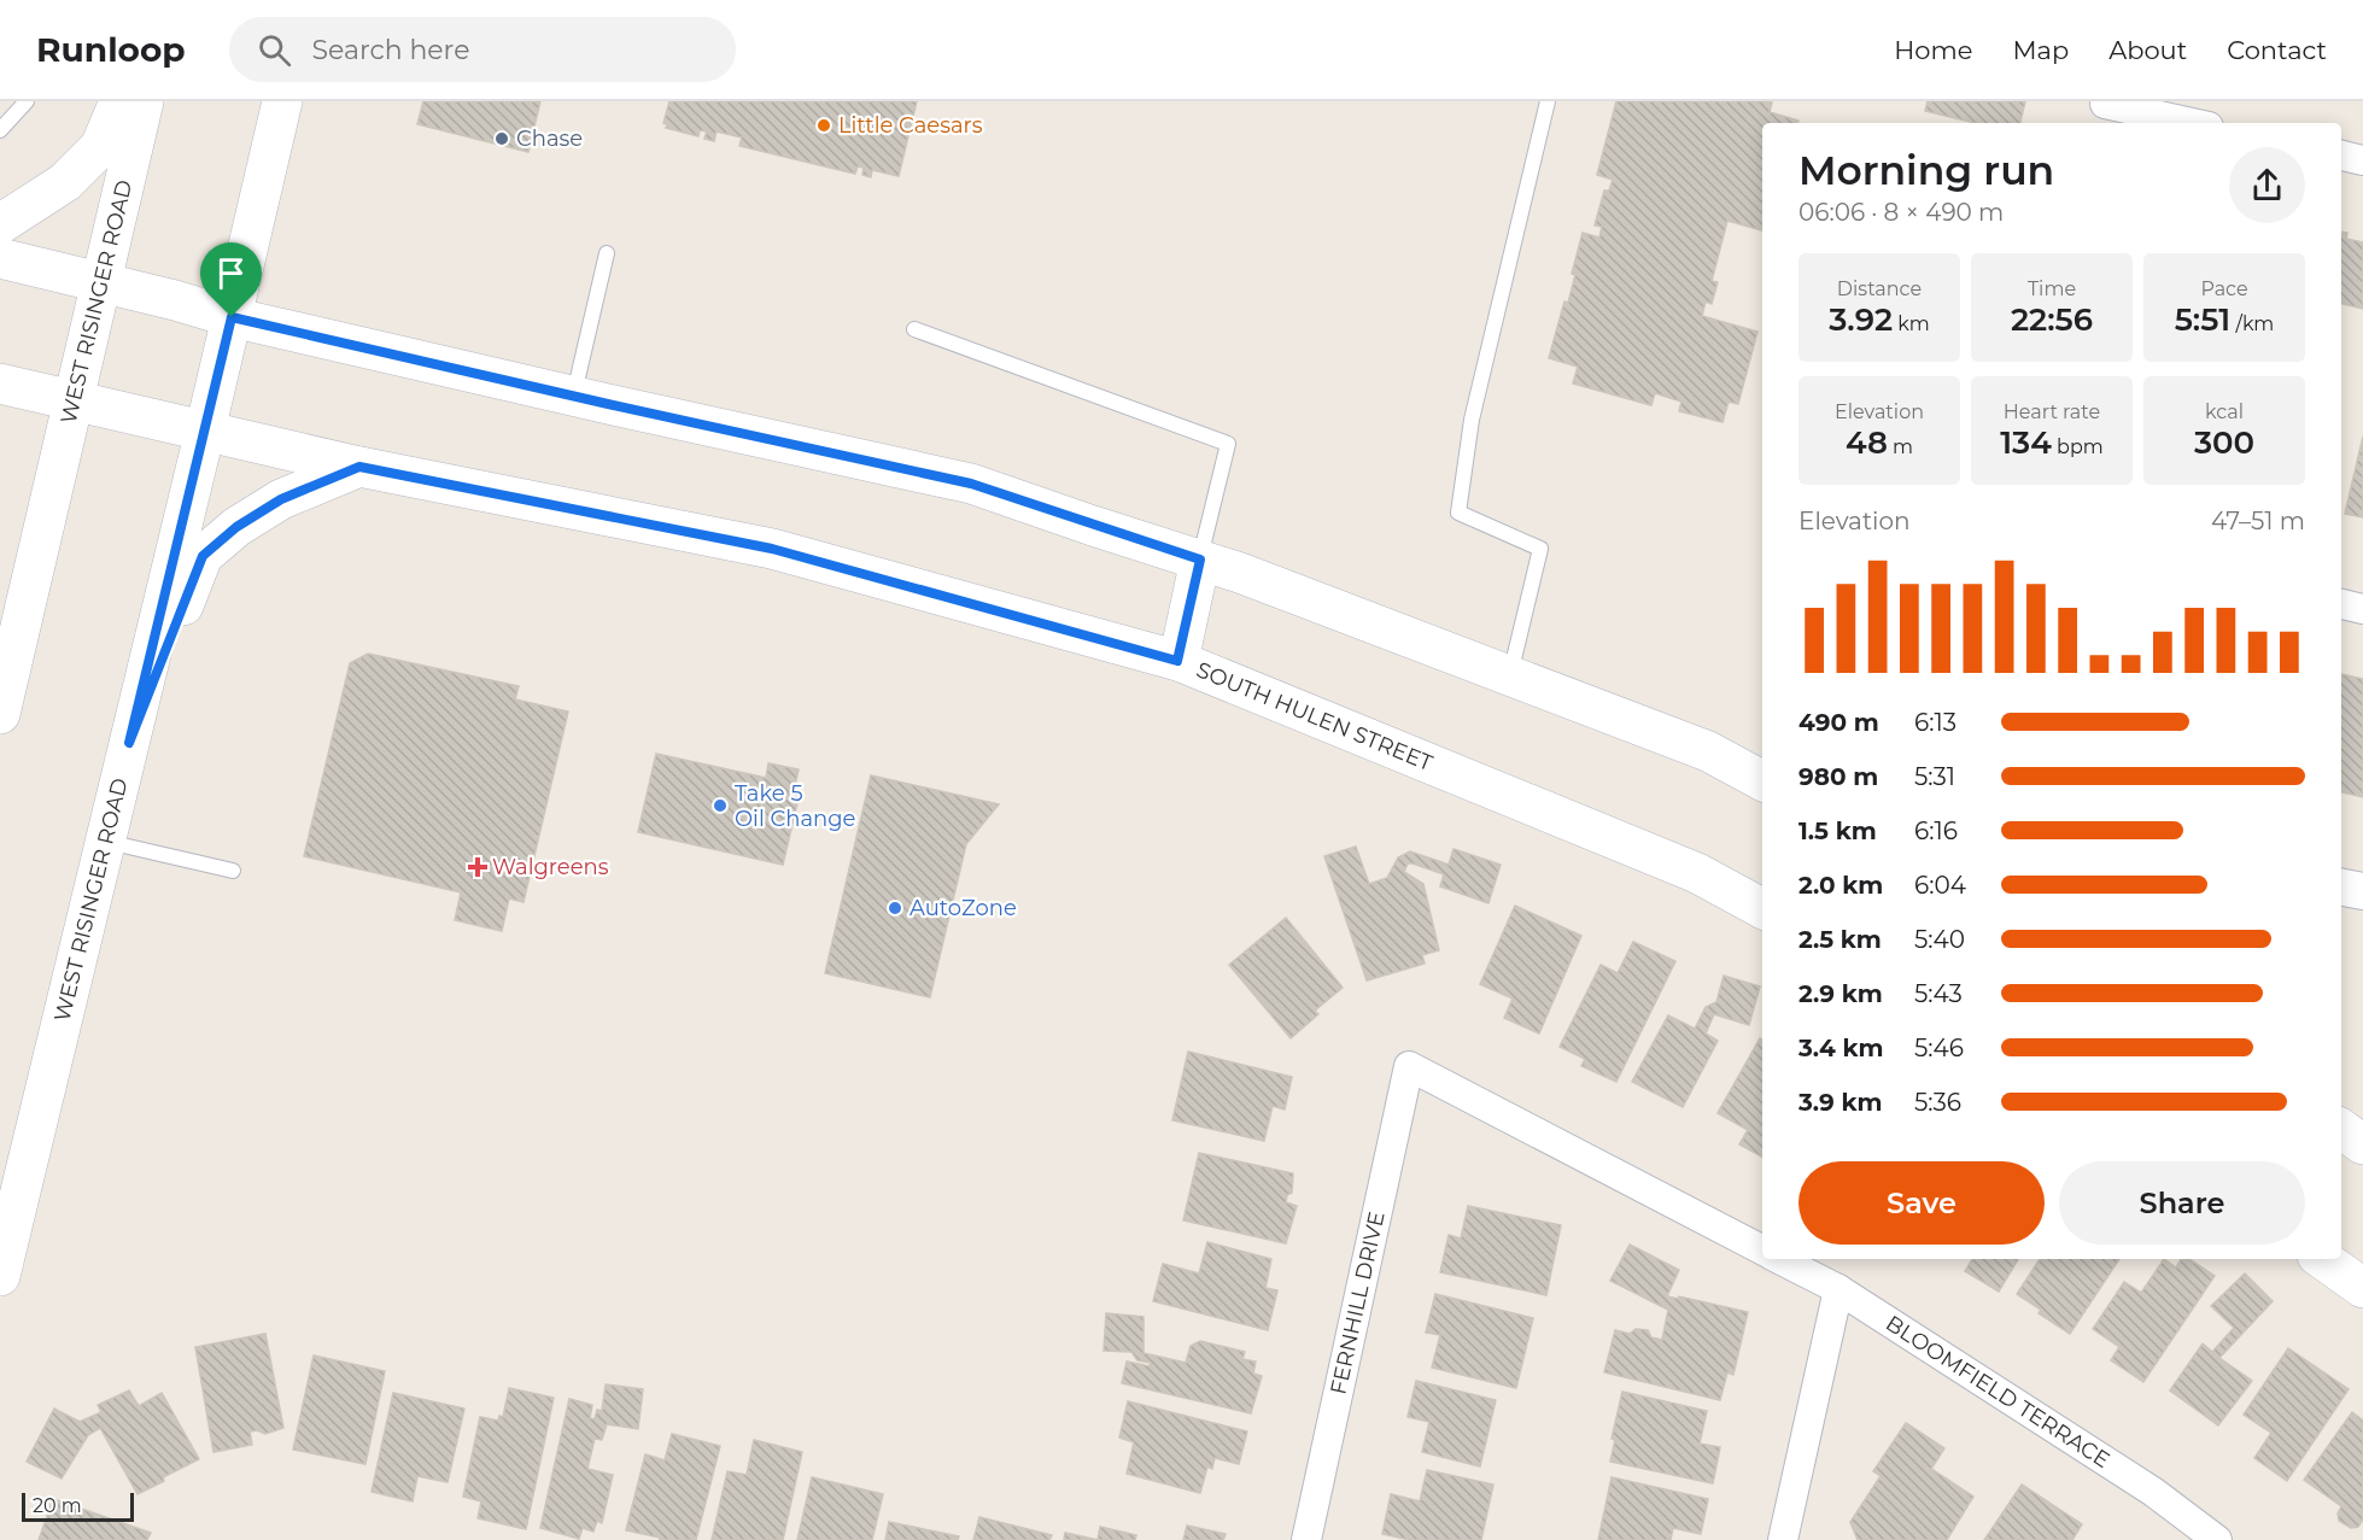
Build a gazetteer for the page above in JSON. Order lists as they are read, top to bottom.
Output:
{
  "streets": {
    "main road": ["WEST RISINGER ROAD", "SOUTH HULEN STREET"],
    "street": ["FERNHILL DRIVE", "BLOOMFIELD TERRACE"]
  },
  "crossings": [
    ["WEST RISINGER ROAD", "SOUTH HULEN STREET"]
  ],
  "places": {
    "other": [
      "Little Caesars",
      "Chase",
      "Take 5 Oil Change",
      "AutoZone"
    ],
    "health": ["Walgreens"]
  },
  "scale_bar": "20 m",
  "page": {
    "header": "Runloop",
    "search": "Search here",
    "nav": [
      "Home",
      "Map",
      "About",
      "Contact"
    ],
    "heading": ["Morning run", "06:06 · 8 × 490 m"],
    "stats": [
      ["Distance", "3.92 km"],
      ["Time", "22:56"],
      ["Pace", "5:51 /km"],
      ["Elevation", "48 m"],
      ["Heart rate", "134 bpm"],
      ["kcal", "300"]
    ],
    "chart": ["Elevation", "47–51 m"],
    "list": [
      {
        "name": "490 m",
        "note": "6:13"
      },
      {
        "name": "980 m",
        "note": "5:31"
      },
      {
        "name": "1.5 km",
        "note": "6:16"
      },
      {
        "name": "2.0 km",
        "note": "6:04"
      },
      {
        "name": "2.5 km",
        "note": "5:40"
      },
      {
        "name": "2.9 km",
        "note": "5:43"
      },
      {
        "name": "3.4 km",
        "note": "5:46"
      },
      {
        "name": "3.9 km",
        "note": "5:36"
      }
    ],
    "buttons": ["Save", "Share"],
    "scale": "20 m"
  }
}
